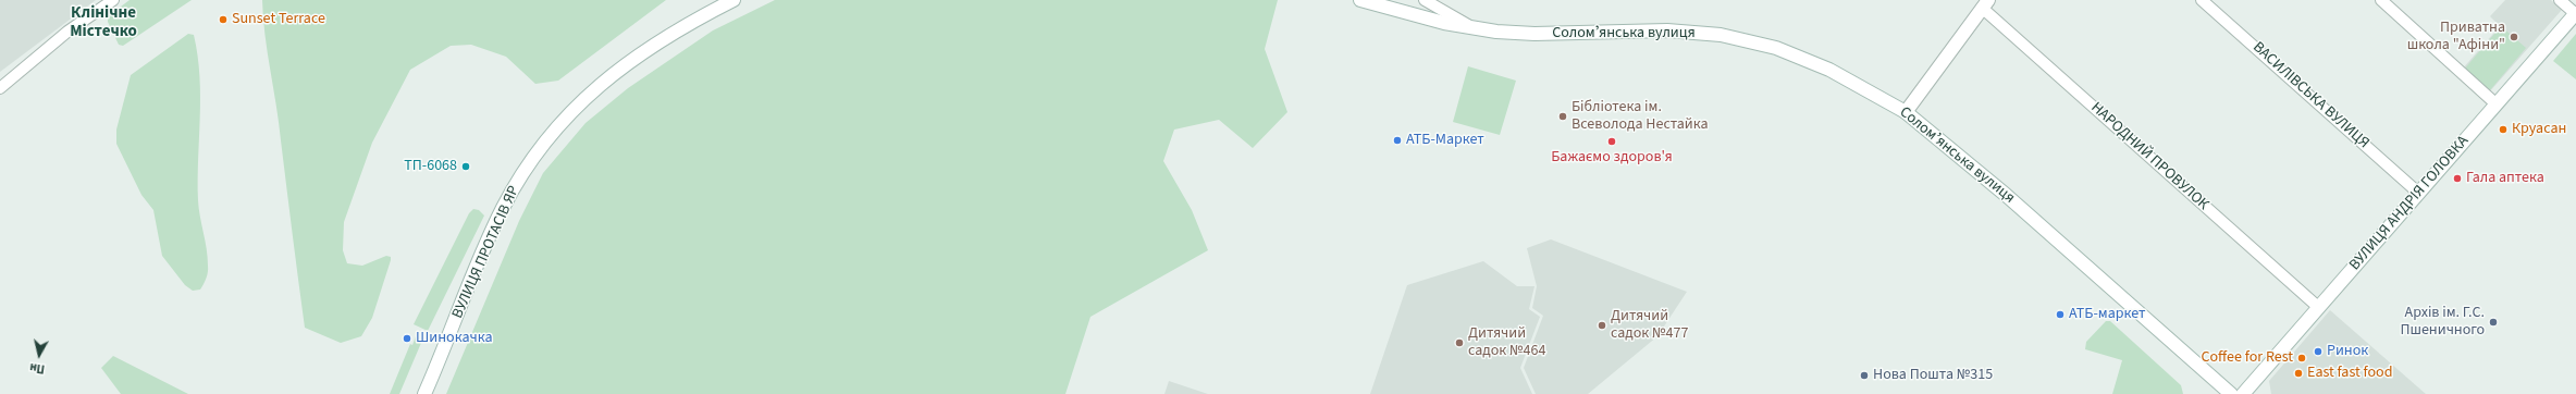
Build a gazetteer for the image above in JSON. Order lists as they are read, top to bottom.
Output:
{
  "streets": {
    "main road": ["Соломʼянська вулиця", "ВУЛИЦЯ АНДРІЯ ГОЛОВКА", "ВУЛИЦЯ ПРОТАСІВ ЯР"],
    "street": ["ВАСИЛІВСЬКА ВУЛИЦЯ", "НАРОДНИЙ ПРОВУЛОК"]
  },
  "crossings": [
    ["ВАСИЛІВСЬКА ВУЛИЦЯ", "ВУЛИЦЯ АНДРІЯ ГОЛОВКА"],
    ["НАРОДНИЙ ПРОВУЛОК", "ВУЛИЦЯ АНДРІЯ ГОЛОВКА"]
  ],
  "districts": ["Клінічне Містечко"],
  "places": [
    "Sunset Terrace",
    "Приватна школа \"Афіни\"",
    "Бібліотека ім. Всеволода Нестайка",
    "Круасан",
    "АТБ-Маркет",
    "Бажаємо здоров'я",
    "ТП-6068",
    "Гала аптека",
    "АТБ-маркет",
    "Архів ім. Г.С. Пшеничного",
    "Дитячий садок №477",
    "Шинокачка",
    "Дитячий садок №464",
    "Ринок",
    "Coffee for Rest",
    "East fast food",
    "Нова Пошта №315"
  ],
  "north": "bottom"
}
